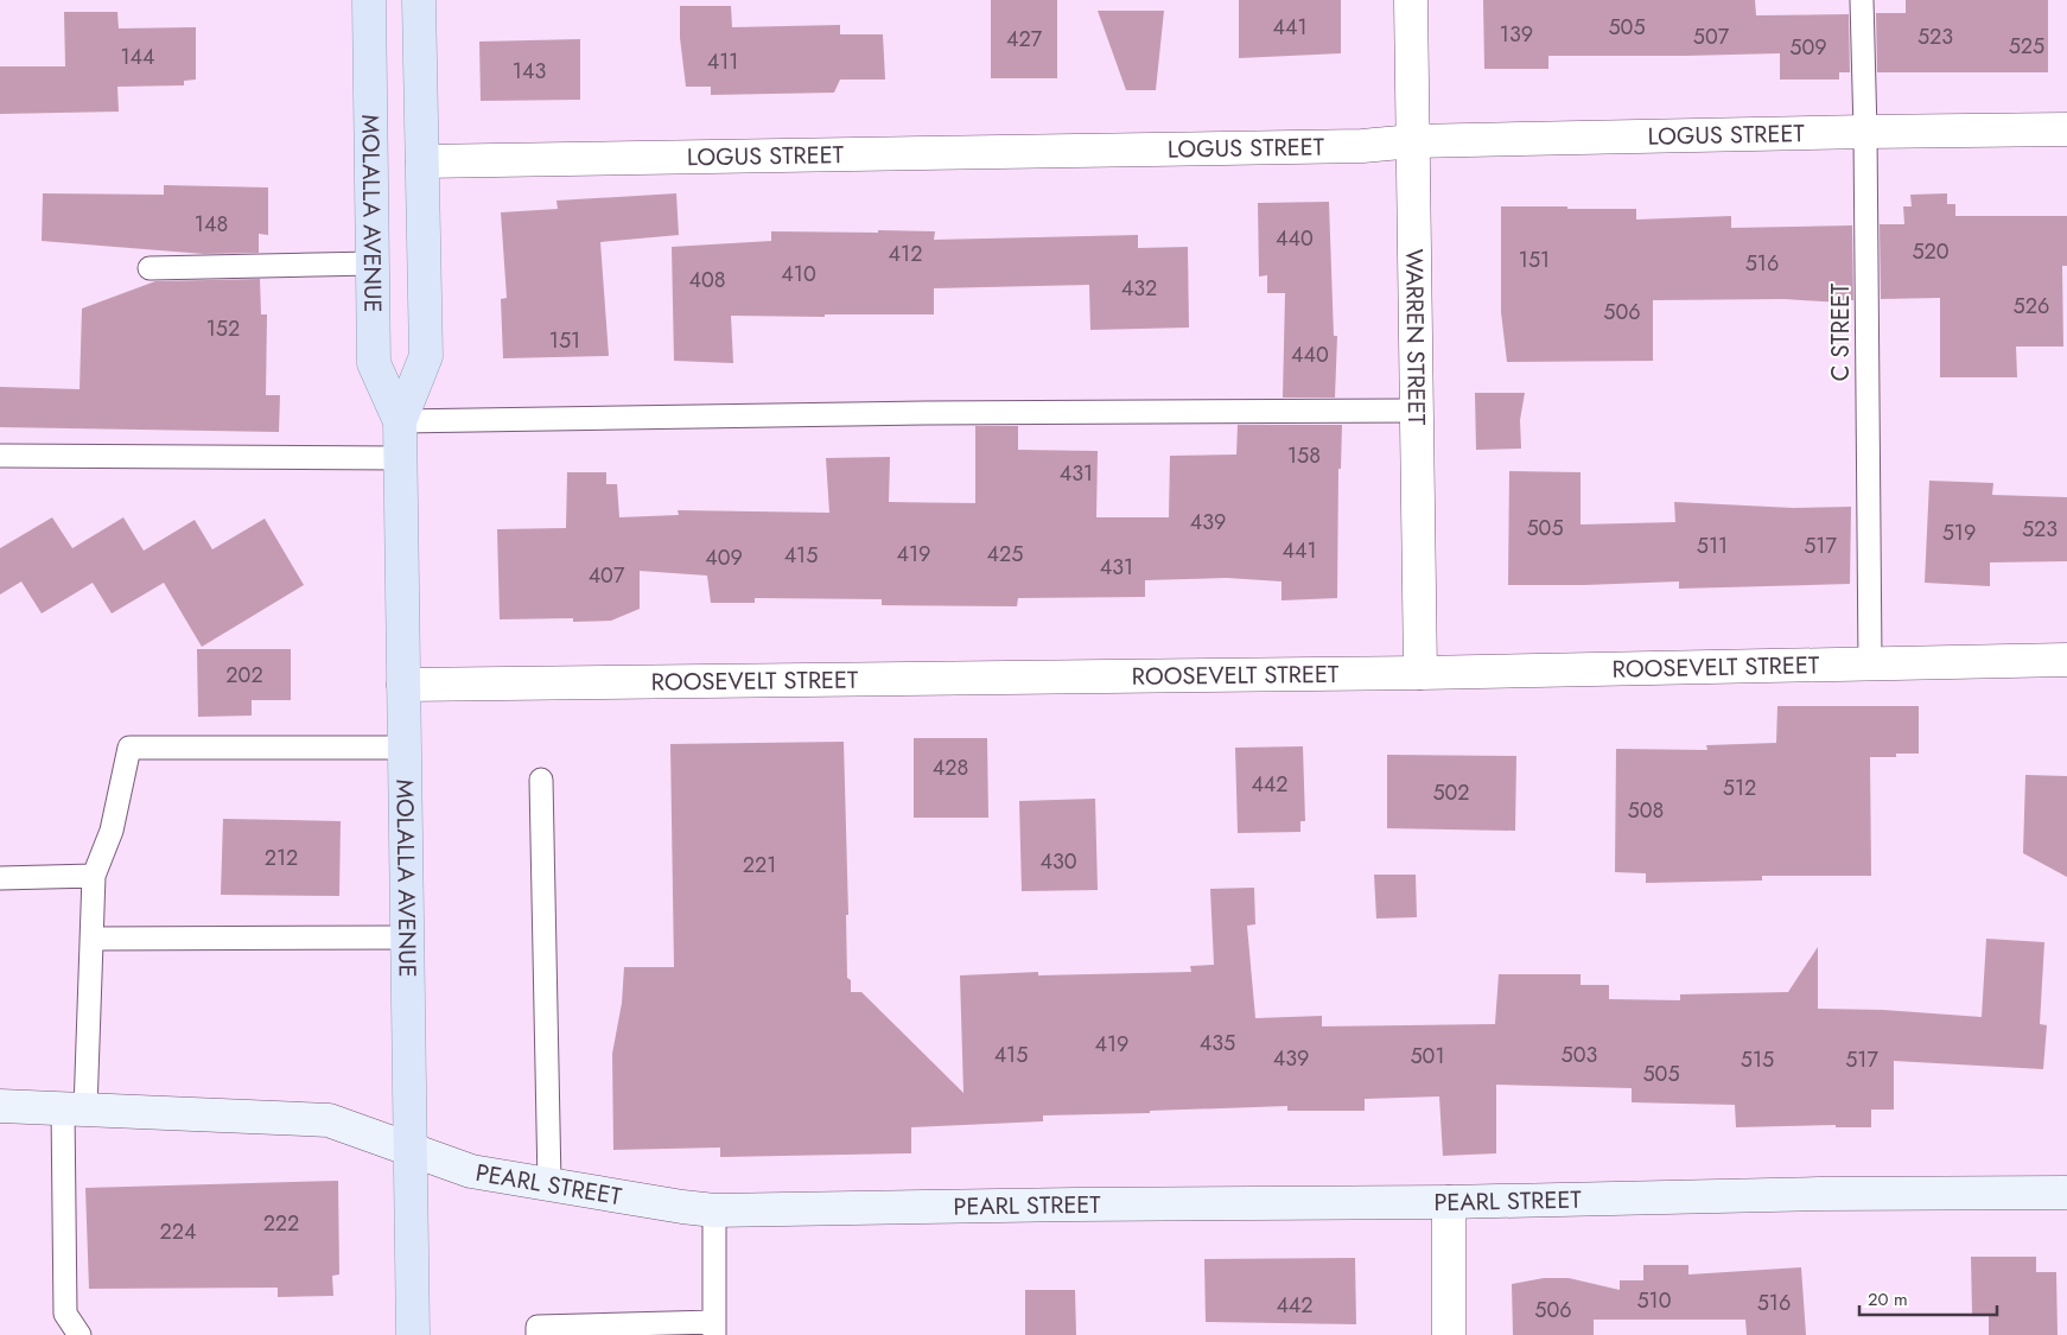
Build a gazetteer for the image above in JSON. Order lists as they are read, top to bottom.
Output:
{
  "streets": {
    "main road": ["MOLALLA AVENUE"],
    "street": [
      "LOGUS STREET",
      "WARREN STREET",
      "ROOSEVELT STREET",
      "PEARL STREET"
    ],
    "lane": ["C STREET"]
  },
  "crossings": [
    ["LOGUS STREET", "MOLALLA AVENUE"],
    ["LOGUS STREET", "C STREET"],
    ["LOGUS STREET", "WARREN STREET"],
    ["MOLALLA AVENUE", "ROOSEVELT STREET"],
    ["MOLALLA AVENUE", "PEARL STREET"],
    ["C STREET", "ROOSEVELT STREET"],
    ["WARREN STREET", "ROOSEVELT STREET"]
  ],
  "house_numbers": [
    "441",
    "505",
    "139",
    "507",
    "523",
    "427",
    "525",
    "509",
    "144",
    "411",
    "143",
    "148",
    "440",
    "520",
    "412",
    "151",
    "516",
    "410",
    "408",
    "432",
    "526",
    "506",
    "152",
    "151",
    "440",
    "158",
    "431",
    "439",
    "505",
    "523",
    "519",
    "511",
    "517",
    "441",
    "419",
    "425",
    "415",
    "409",
    "431",
    "407",
    "202",
    "428",
    "442",
    "512",
    "502",
    "508",
    "212",
    "430",
    "221",
    "435",
    "419",
    "415",
    "503",
    "501",
    "439",
    "515",
    "517",
    "505",
    "222",
    "224",
    "510",
    "516",
    "442",
    "506"
  ],
  "scale_bar": "20 m"
}
